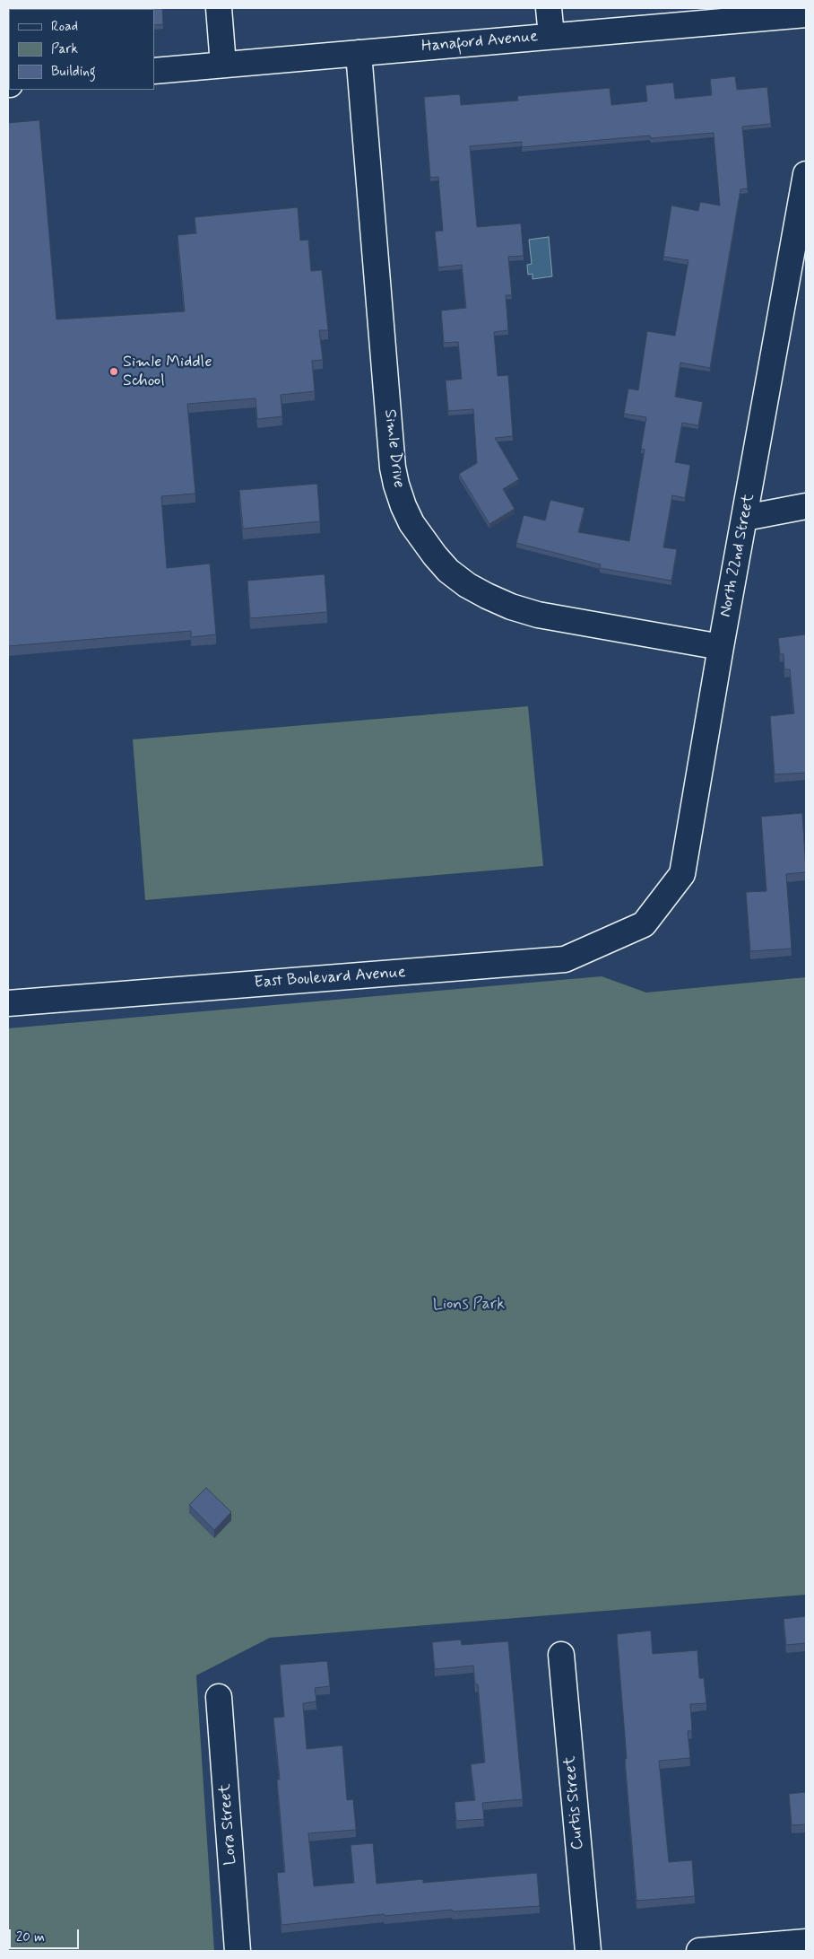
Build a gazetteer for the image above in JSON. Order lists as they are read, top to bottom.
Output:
{
  "streets": {
    "street": [
      "Hanaford Avenue",
      "Simle Drive",
      "North 22nd Street",
      "East Boulevard Avenue",
      "Curtis Street",
      "Lora Street"
    ]
  },
  "crossings": [
    ["Hanaford Avenue", "Simle Drive"],
    ["Simle Drive", "North 22nd Street"],
    ["North 22nd Street", "East Boulevard Avenue"]
  ],
  "parks": ["Lions Park"],
  "places": ["Simle Middle School"],
  "legend": ["Road", "Park", "Building"],
  "scale_bar": "20 m"
}
